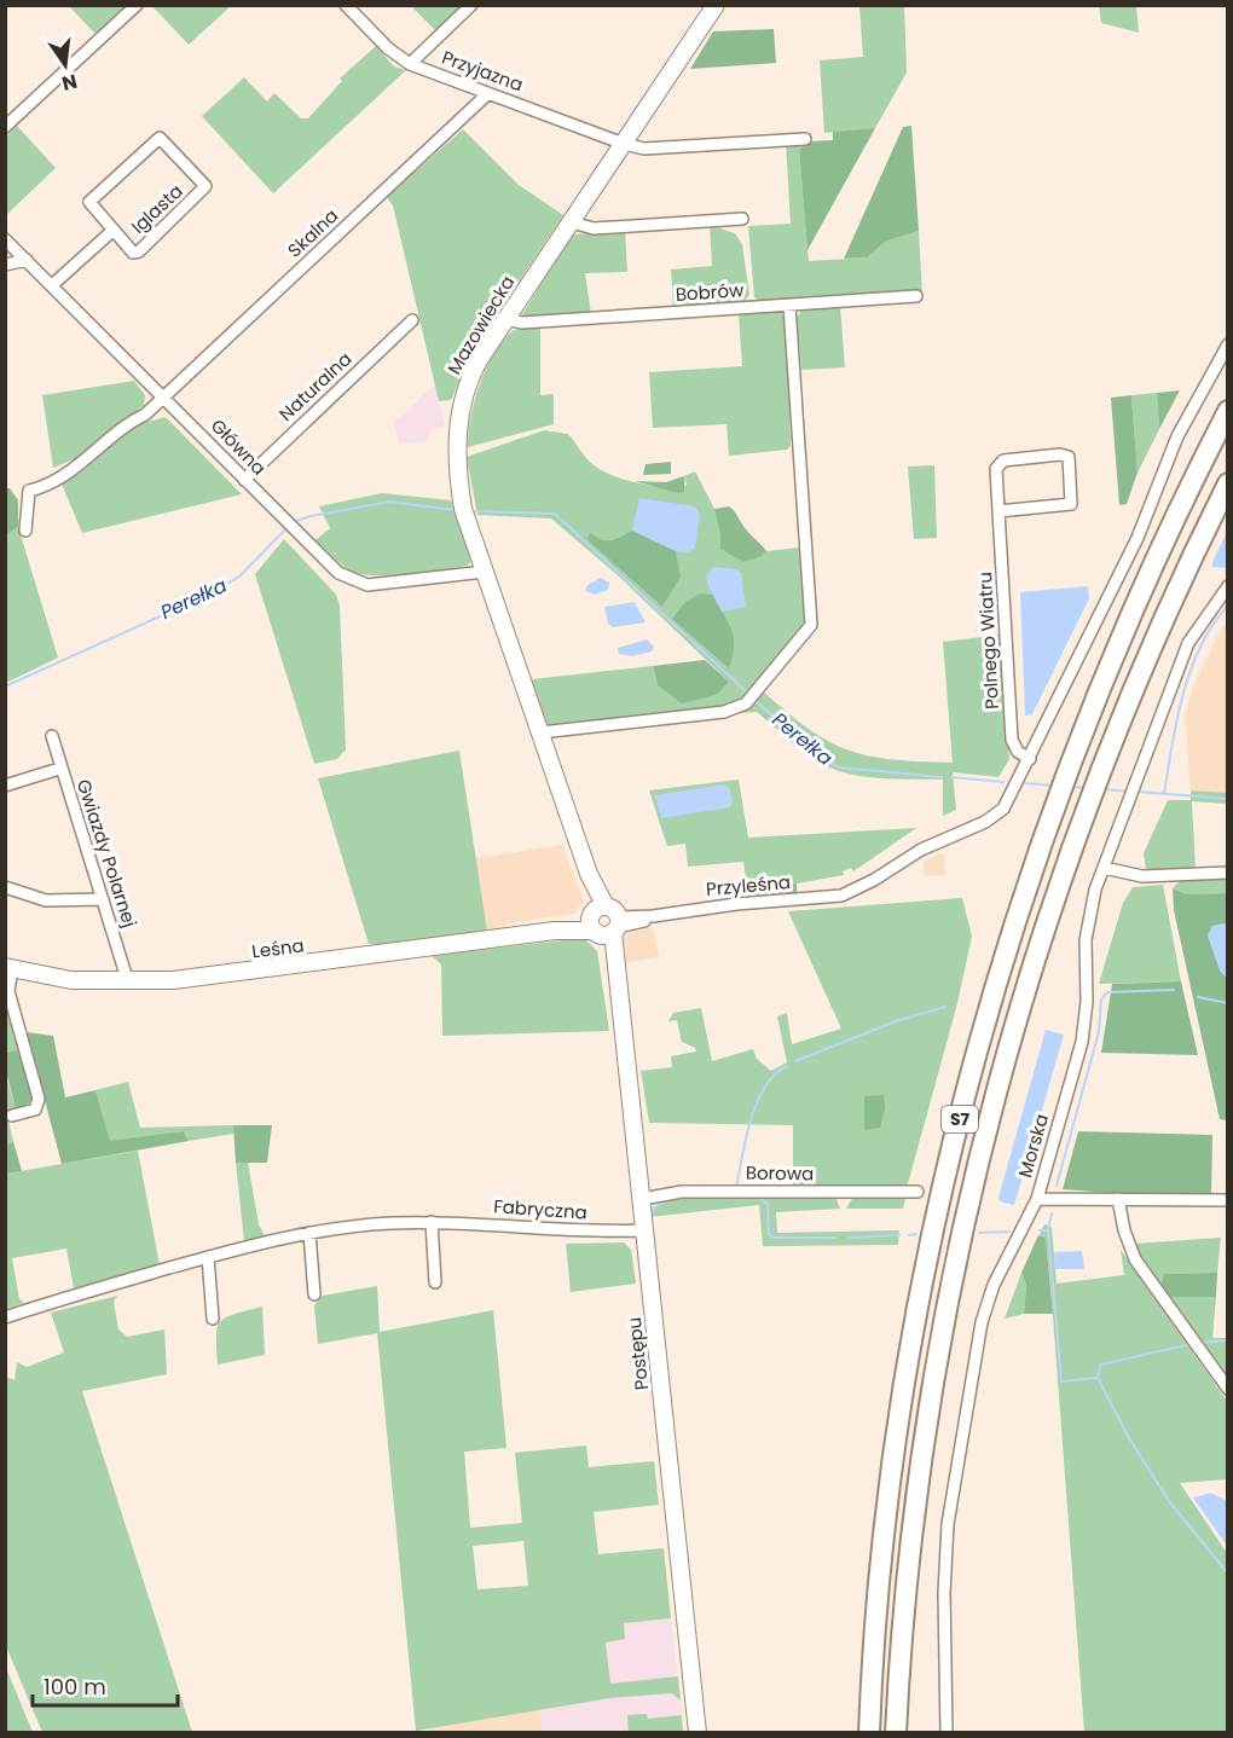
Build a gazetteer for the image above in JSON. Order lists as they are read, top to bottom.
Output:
{
  "streets": {
    "highway": ["S7"],
    "street": [
      "Przyjazna",
      "Iglasta",
      "Skalna",
      "Bobrów",
      "Mazowiecka",
      "Naturalna",
      "Główna",
      "Polnego Wiatru",
      "Gwiazdy Polarnej",
      "Przyleśna",
      "Leśna",
      "Morska",
      "Borowa",
      "Fabryczna",
      "Postępu"
    ]
  },
  "crossings": [
    ["Przyjazna", "Skalna"],
    ["Przyjazna", "Mazowiecka"],
    ["Iglasta", "Główna"],
    ["Skalna", "Główna"],
    ["Bobrów", "Mazowiecka"],
    ["Mazowiecka", "Główna"],
    ["Mazowiecka", "Przyleśna"],
    ["Mazowiecka", "Leśna"],
    ["Mazowiecka", "Postępu"],
    ["Naturalna", "Główna"],
    ["Polnego Wiatru", "Przyleśna"],
    ["Gwiazdy Polarnej", "Leśna"],
    ["Przyleśna", "Leśna"],
    ["Przyleśna", "Postępu"],
    ["Leśna", "Postępu"],
    ["Borowa", "Postępu"],
    ["Fabryczna", "Postępu"]
  ],
  "water": ["Perełka"],
  "scale_bar": "100 m",
  "north": "bottom"
}
